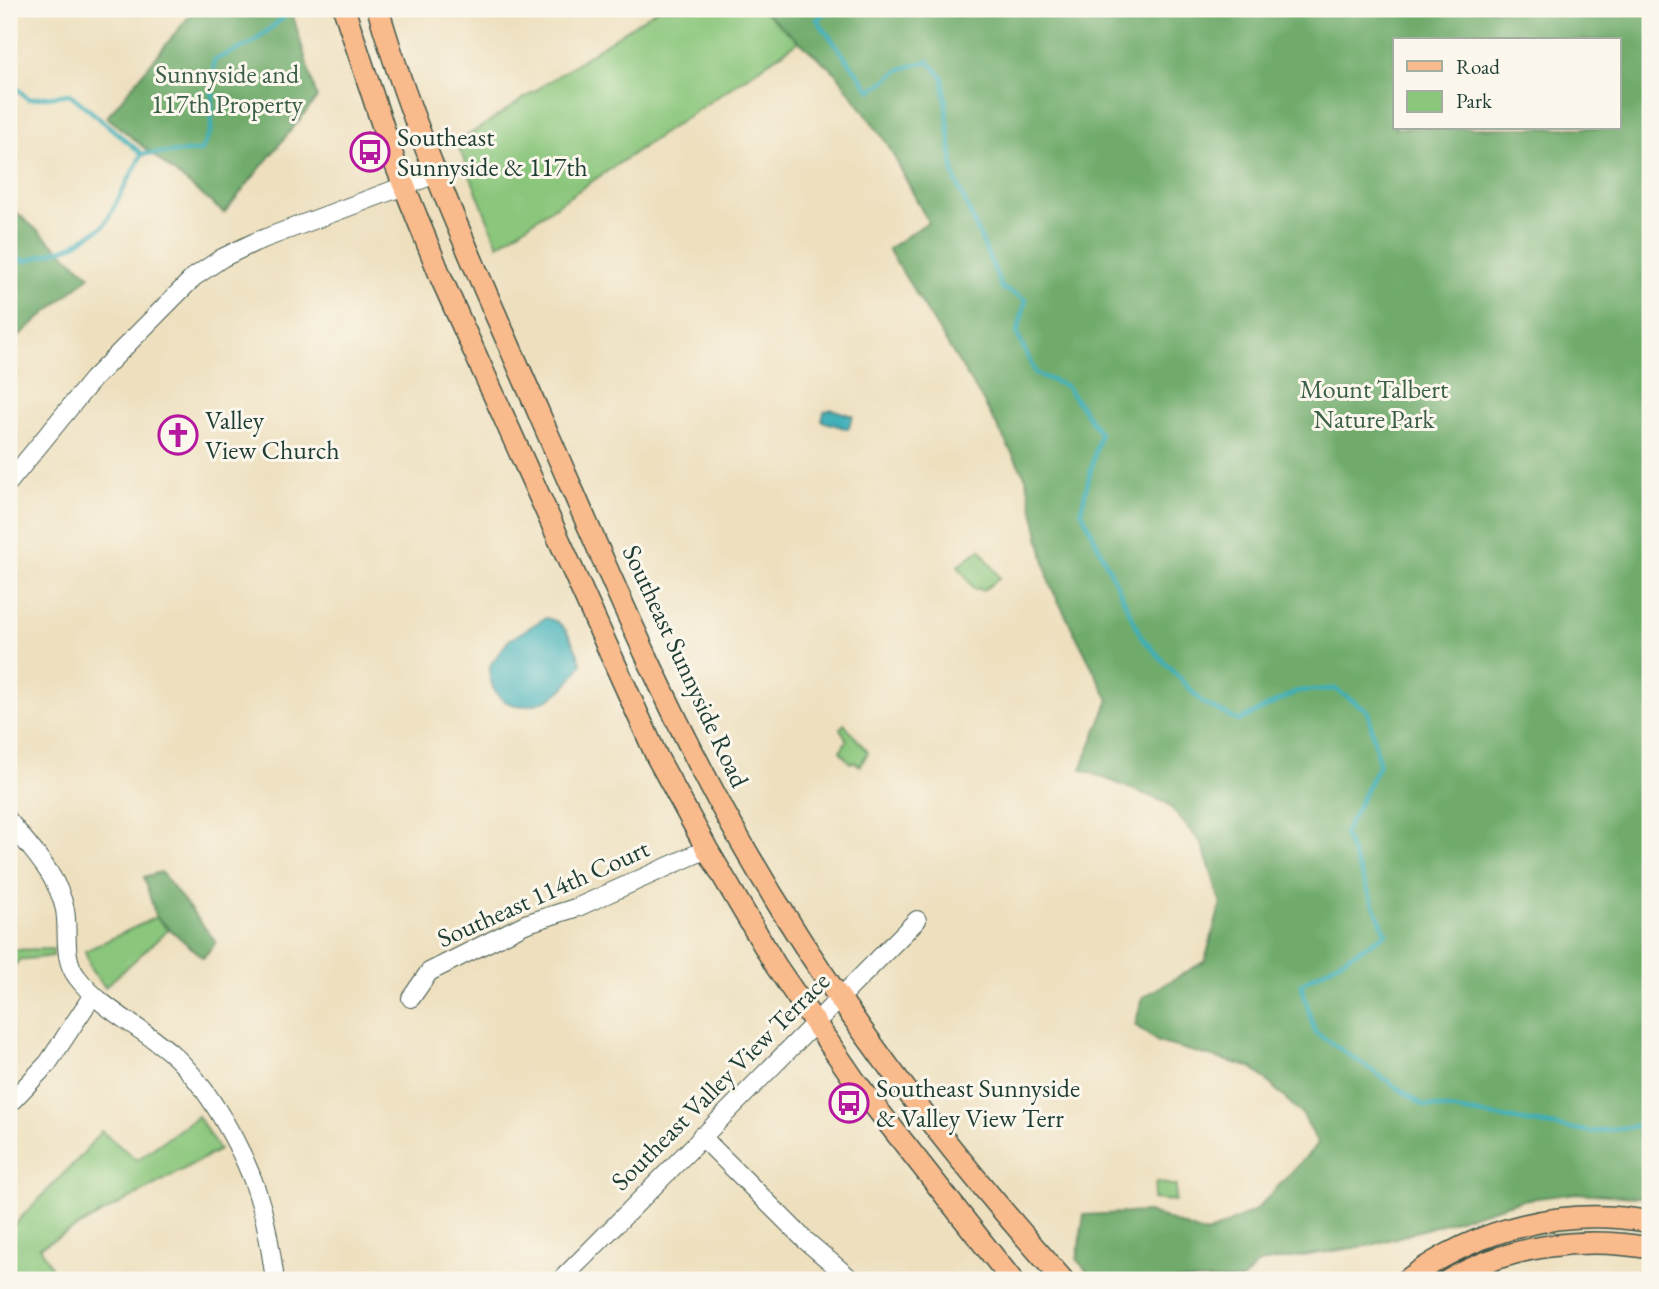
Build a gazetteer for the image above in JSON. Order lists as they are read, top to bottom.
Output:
{
  "streets": {
    "main road": ["Southeast Sunnyside Road"],
    "street": ["Southeast 114th Court", "Southeast Valley View Terrace"]
  },
  "crossings": [
    ["Southeast Sunnyside Road", "Southeast Valley View Terrace"]
  ],
  "parks": ["Sunnyside and 117th Property", "Mount Talbert Nature Park"],
  "places": {
    "bus stop": ["Southeast Sunnyside & 117th", "Southeast Sunnyside & Valley View Terr"],
    "church": ["Valley View Church"]
  },
  "legend": ["Road", "Park"]
}
